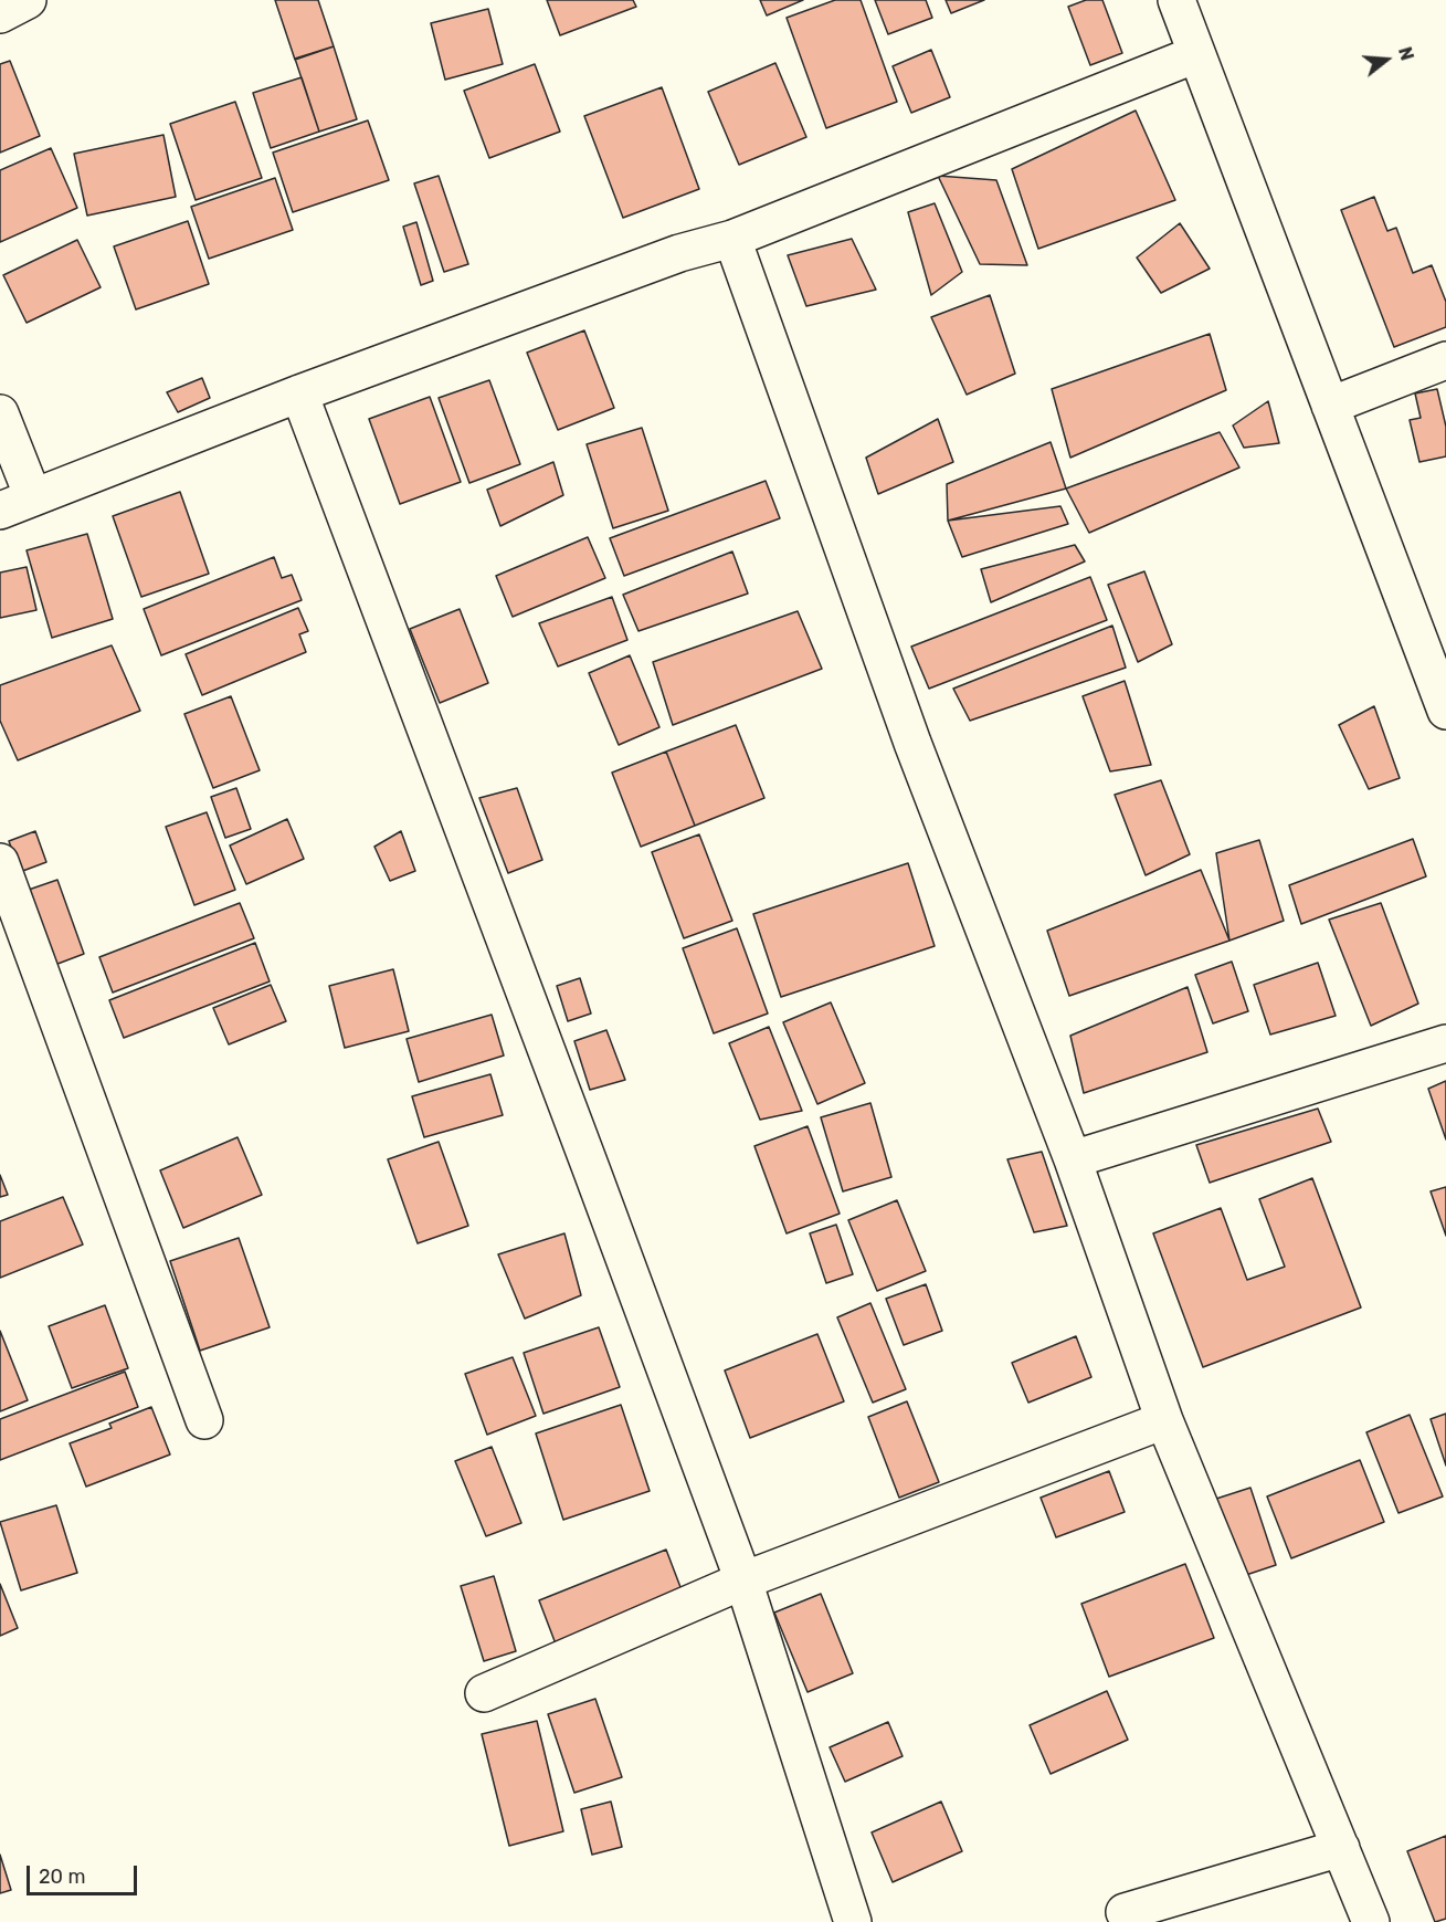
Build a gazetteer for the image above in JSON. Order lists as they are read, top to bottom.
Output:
{
  "scale_bar": "20 m",
  "north": "right"
}
